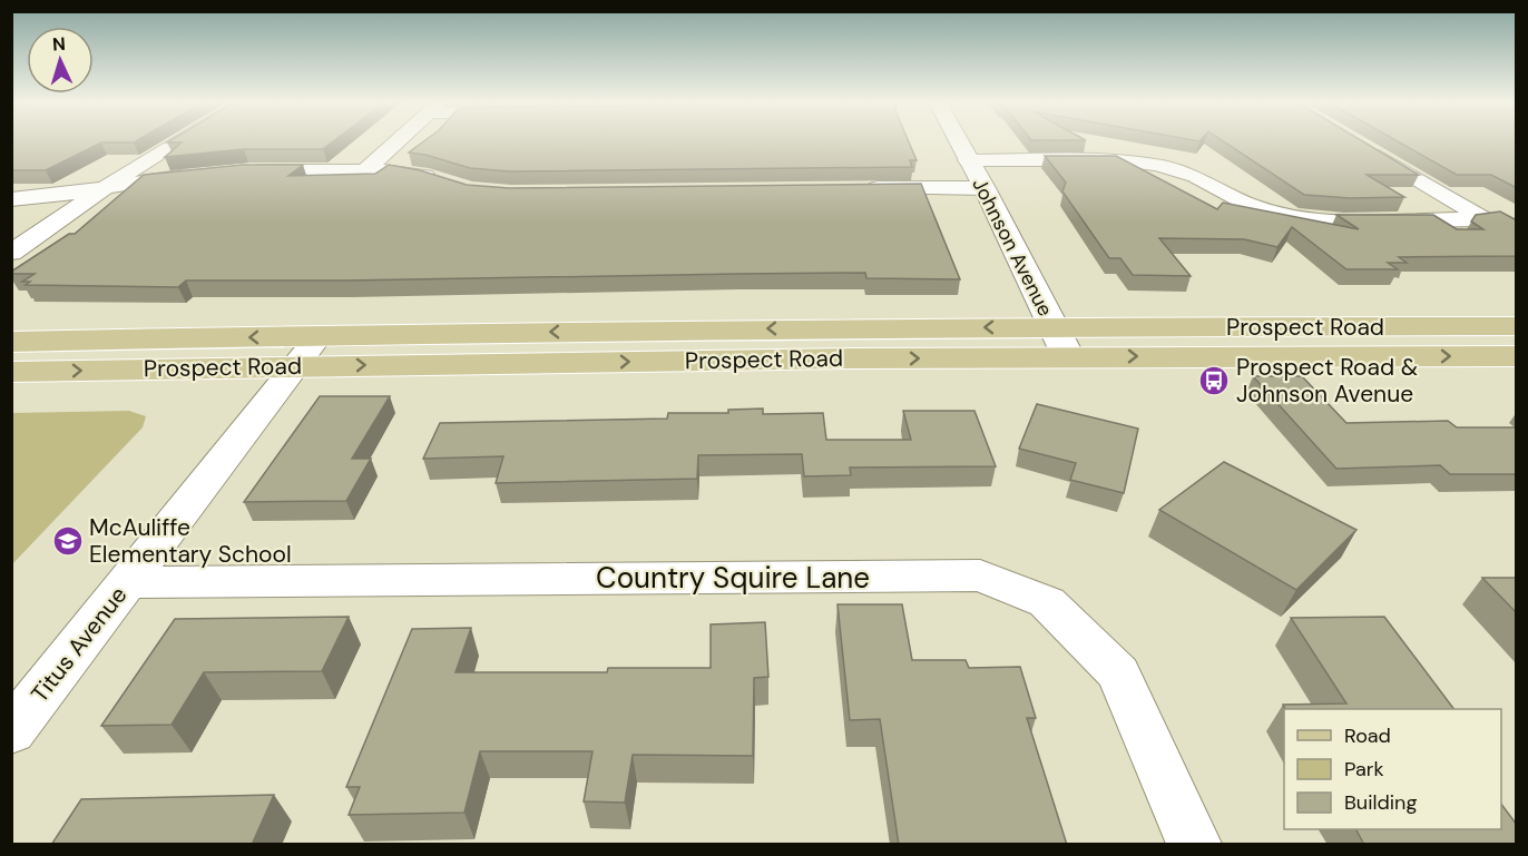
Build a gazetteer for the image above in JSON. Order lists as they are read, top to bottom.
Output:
{
  "streets": {
    "main road": ["Prospect Road"],
    "street": ["Johnson Avenue", "Country Squire Lane", "Titus Avenue"]
  },
  "crossings": [
    ["Johnson Avenue", "Prospect Road"],
    ["Prospect Road", "Titus Avenue"],
    ["Country Squire Lane", "Titus Avenue"]
  ],
  "places": {
    "bus stop": ["Prospect Road & Johnson Avenue"],
    "school or university": ["McAuliffe Elementary School"]
  },
  "legend": ["Road", "Park", "Building"],
  "north": "top"
}
